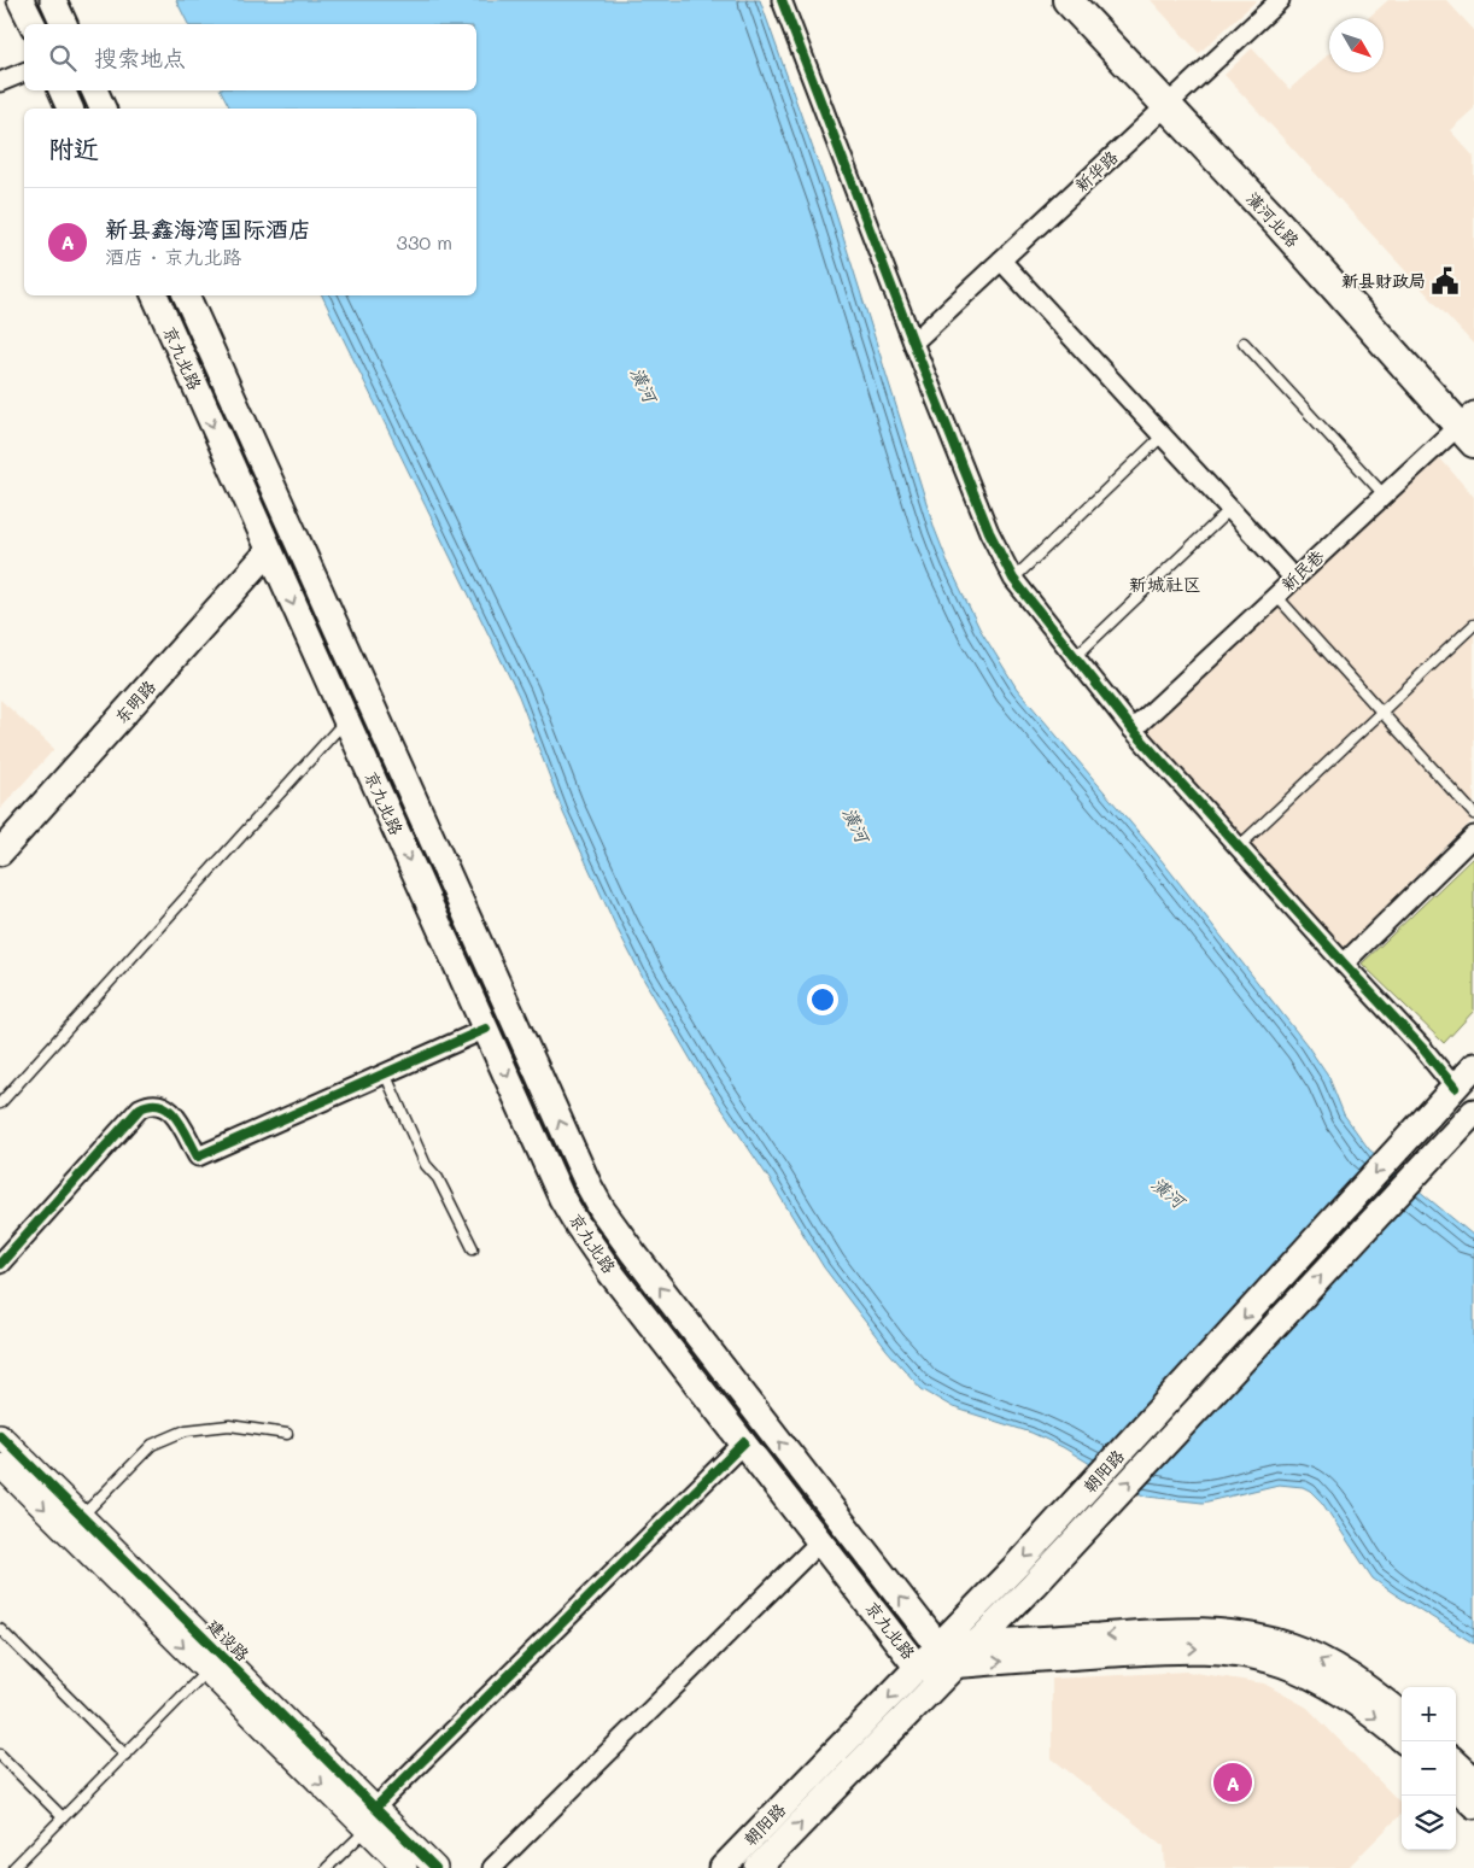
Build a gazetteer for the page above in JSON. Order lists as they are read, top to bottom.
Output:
{
  "streets": {
    "main road": [
      "潢河北路",
      "京九北路",
      "东明路",
      "朝阳路"
    ],
    "street": ["新华路", "新民巷", "建设路"]
  },
  "crossings": [
    ["新华路", "潢河北路"],
    ["潢河北路", "新民巷"],
    ["京九北路", "东明路"],
    ["京九北路", "朝阳路"]
  ],
  "districts": ["新城社区"],
  "water": ["潢河"],
  "places": {
    "public building": ["新县财政局"]
  },
  "north": "bottom right",
  "page": {
    "search": "搜索地点",
    "heading": "附近",
    "list": [
      {
        "mark": "A",
        "name": "新县鑫海湾国际酒店",
        "note": "酒店 · 京九北路",
        "value": "330 m"
      }
    ],
    "map_buttons": ["+", "−"],
    "pins": "A"
  }
}
